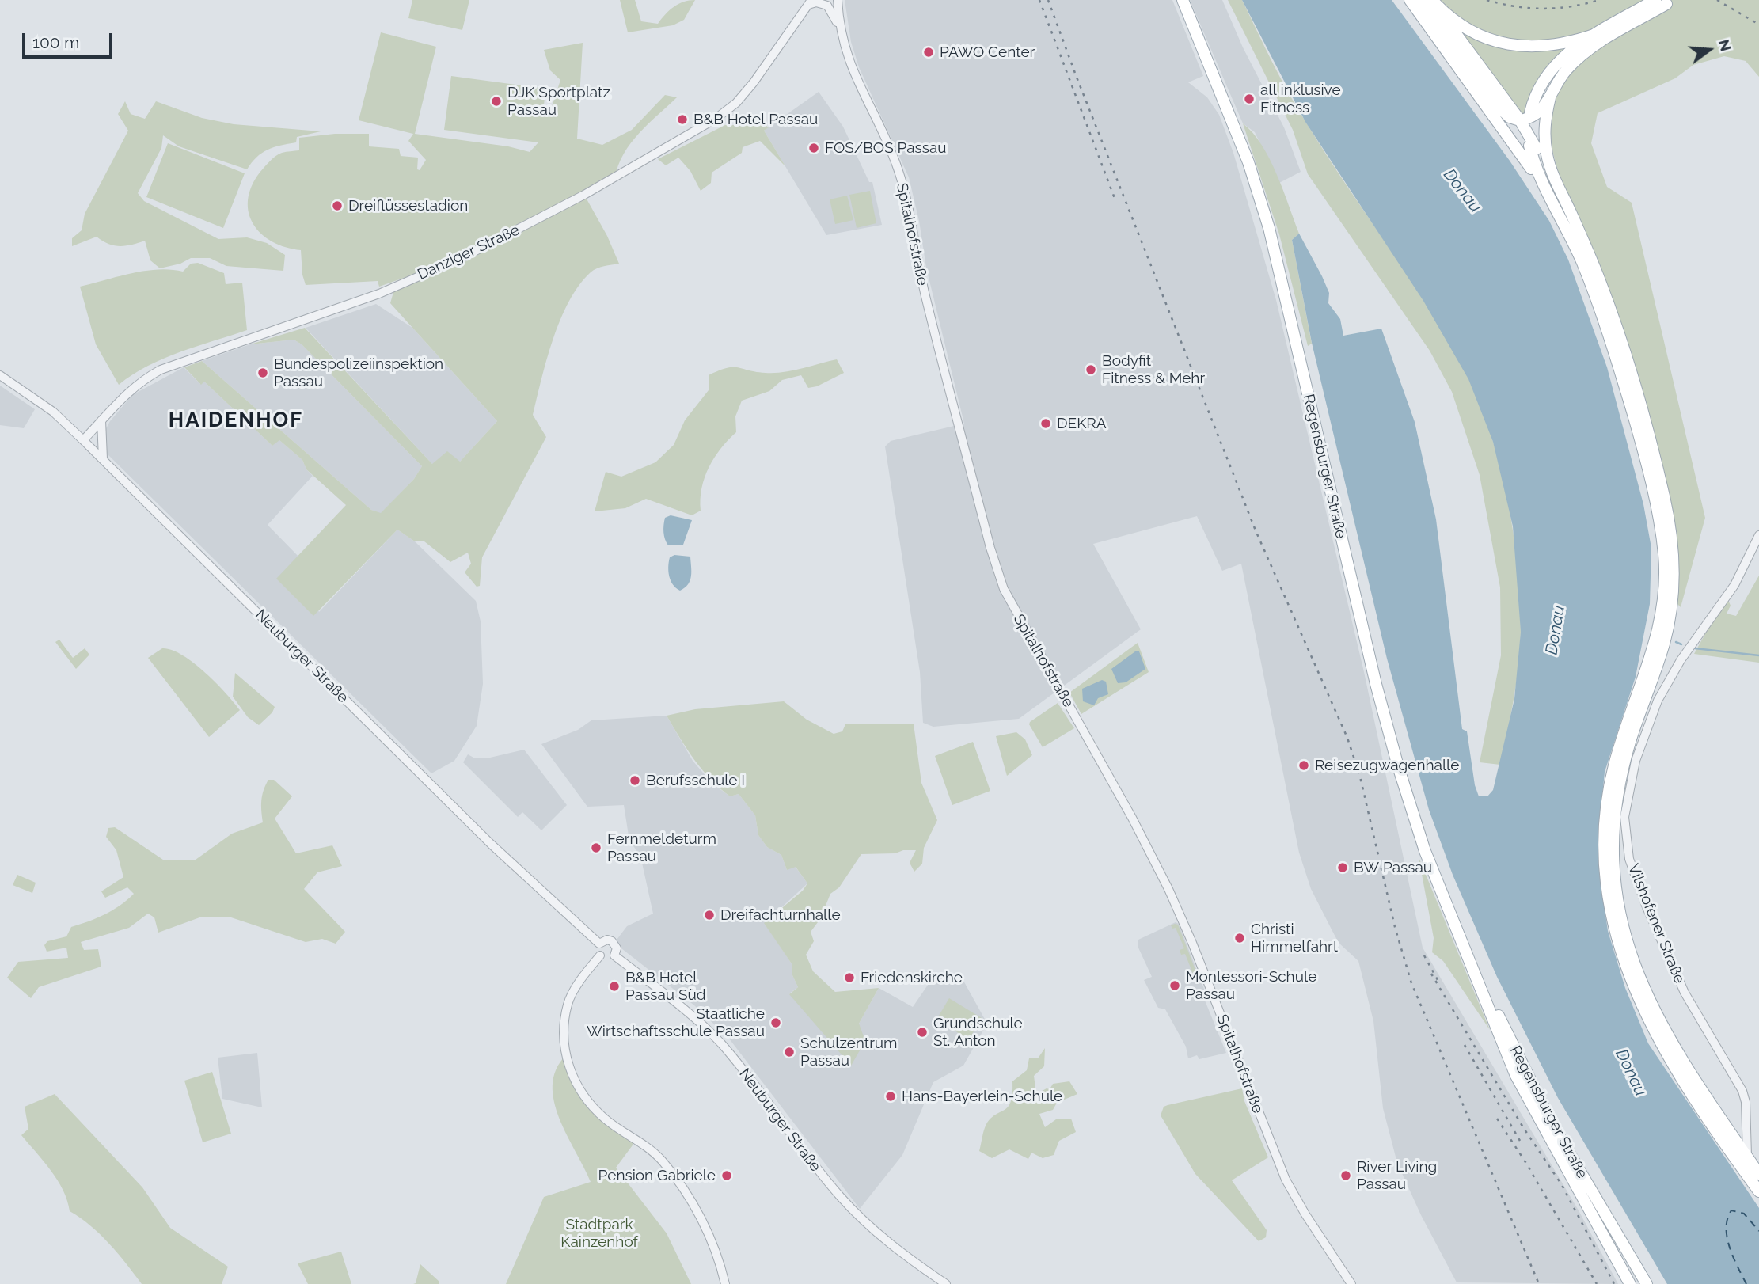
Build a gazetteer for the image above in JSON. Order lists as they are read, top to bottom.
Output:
{
  "streets": {
    "main road": ["Regensburger Straße"],
    "street": [
      "Spitalhofstraße",
      "Danziger Straße",
      "Neuburger Straße",
      "Vilshofener Straße"
    ]
  },
  "crossings": [
    ["Danziger Straße", "Neuburger Straße"]
  ],
  "districts": ["HAIDENHOF"],
  "water": ["Donau"],
  "parks": ["Stadtpark Kainzenhof"],
  "places": [
    "PAWO Center",
    "all inklusive Fitness",
    "DJK Sportplatz Passau",
    "B&B Hotel Passau",
    "FOS/BOS Passau",
    "Dreiflüssestadion",
    "Bodyfit Fitness & Mehr",
    "Bundespolizeiinspektion Passau",
    "DEKRA",
    "Reisezugwagenhalle",
    "Berufsschule I",
    "Fernmeldeturm Passau",
    "BW Passau",
    "Dreifachturnhalle",
    "Christi Himmelfahrt",
    "Friedenskirche",
    "Montessori-Schule Passau",
    "B&B Hotel Passau Süd",
    "Staatliche Wirtschaftsschule Passau",
    "Grundschule St. Anton",
    "Schulzentrum Passau",
    "Hans-Bayerlein-Schule",
    "Pension Gabriele",
    "River Living Passau"
  ],
  "scale_bar": "100 m",
  "north": "right"
}
